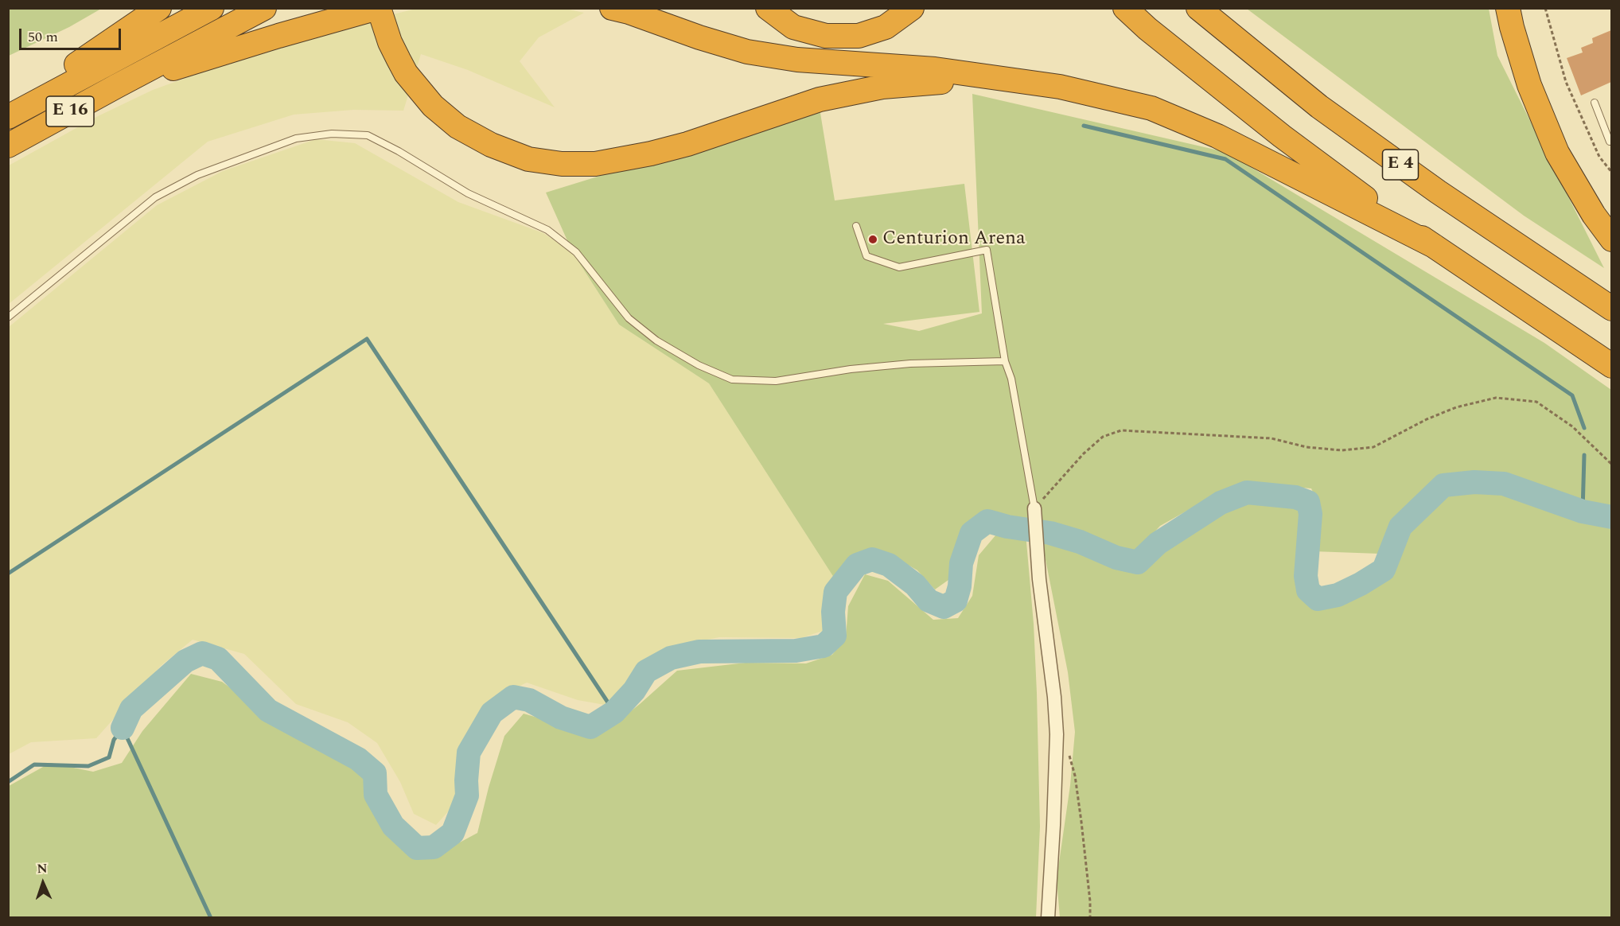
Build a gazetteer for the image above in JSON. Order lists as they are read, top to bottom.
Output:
{
  "streets": {
    "highway": ["E 16", "E 4"]
  },
  "places": ["Centurion Arena"],
  "scale_bar": "50 m",
  "north": "top"
}
